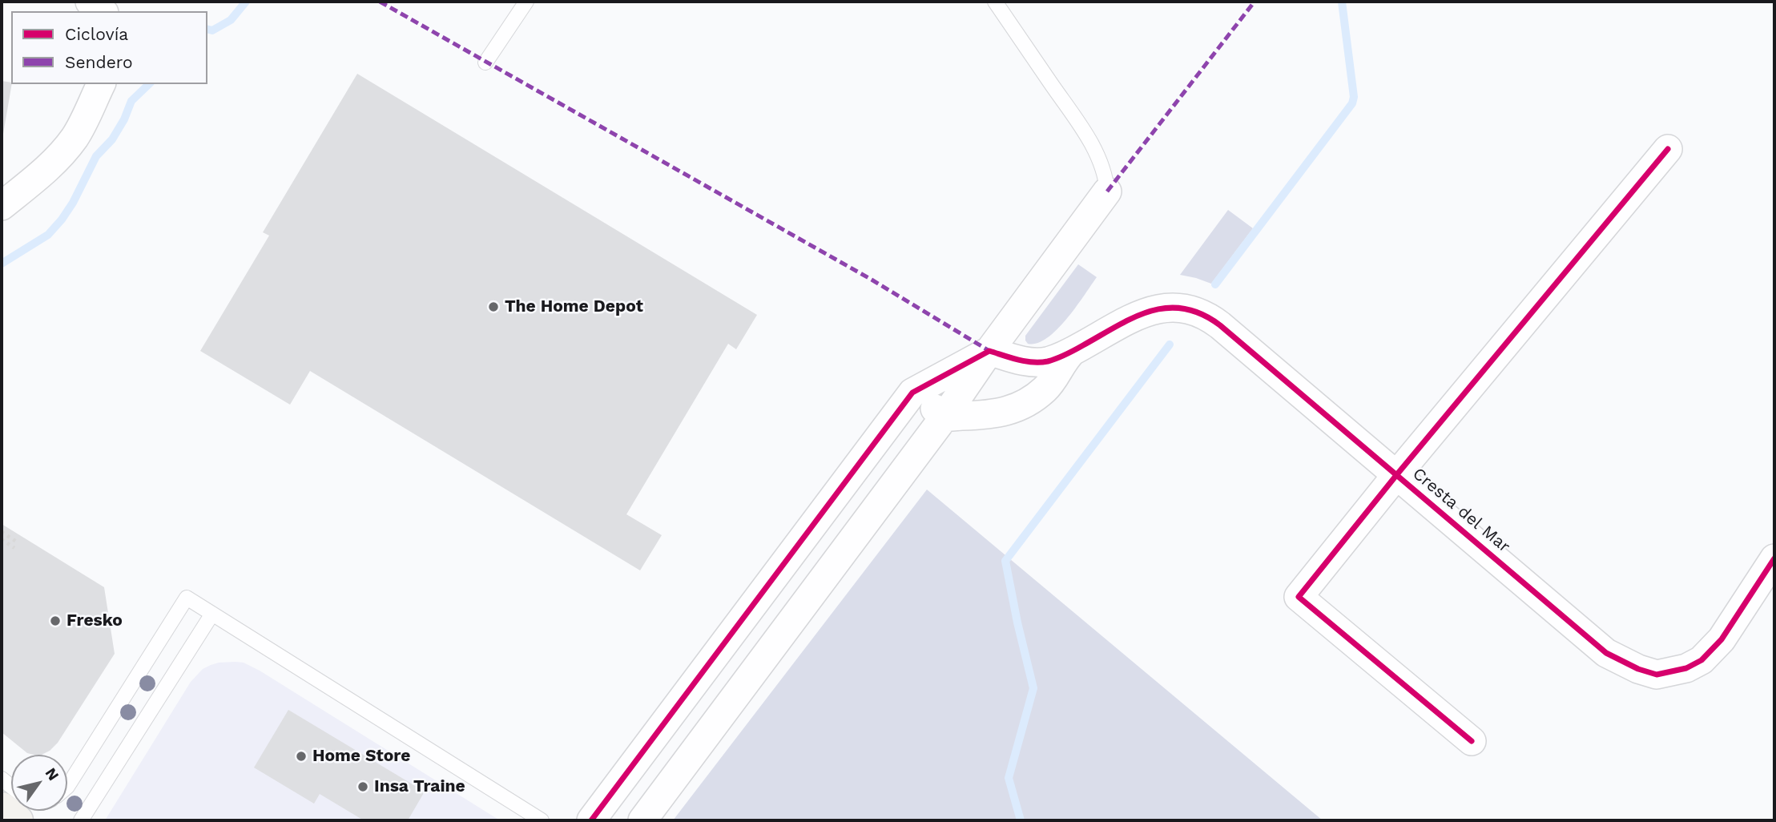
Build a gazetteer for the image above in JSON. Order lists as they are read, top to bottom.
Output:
{
  "streets": {
    "street": ["Cresta del Mar"]
  },
  "places": [
    "The Home Depot",
    "Fresko",
    "Home Store",
    "Insa Traine"
  ],
  "legend": ["Ciclovía", "Sendero"],
  "north": "top right"
}
